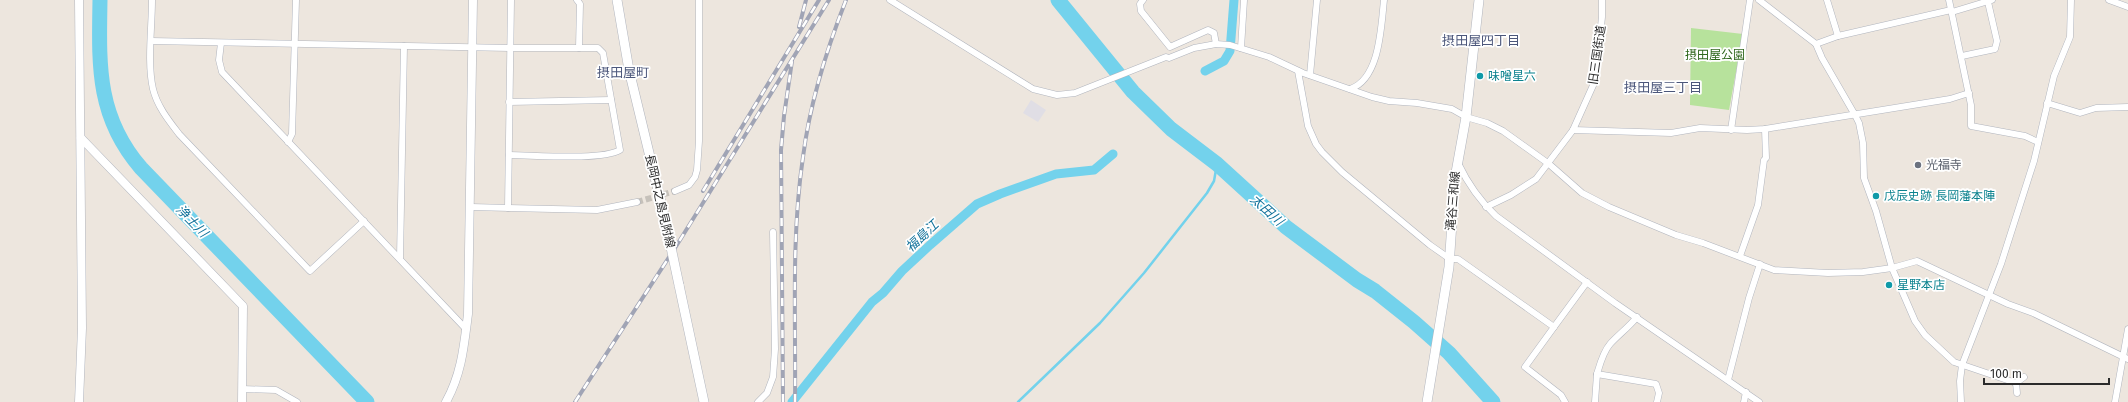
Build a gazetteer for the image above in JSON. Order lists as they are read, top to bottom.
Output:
{
  "streets": {
    "main road": ["長岡中之島見附線", "滝谷三和線"],
    "street": ["旧三国街道"]
  },
  "districts": ["摂田屋四丁目", "摂田屋町", "摂田屋三丁目"],
  "water": ["太田川", "浄土川", "福島江"],
  "parks": ["摂田屋公園"],
  "places": [
    "味噌星六",
    "光福寺",
    "戊辰史跡 長岡藩本陣",
    "星野本店"
  ],
  "scale_bar": "100 m"
}
